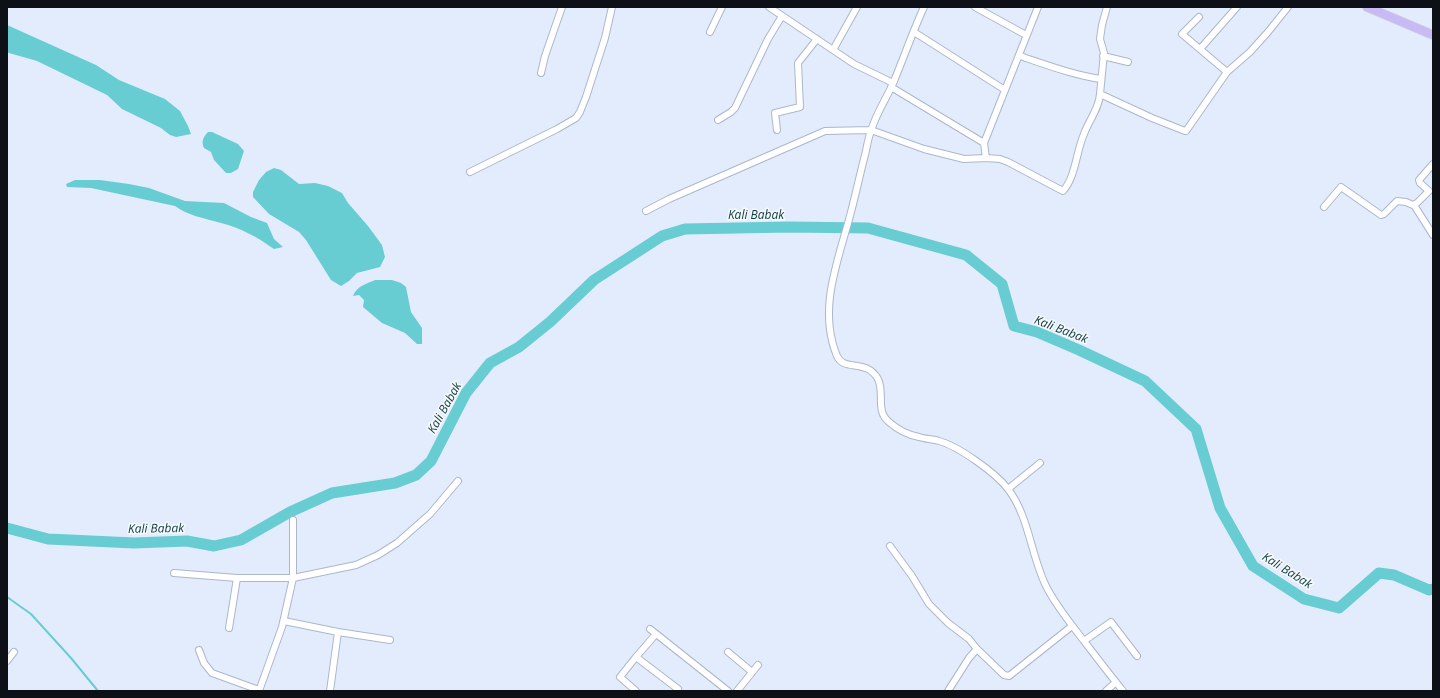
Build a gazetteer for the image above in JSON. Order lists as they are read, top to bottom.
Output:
{
  "water": ["Kali Babak"]
}
